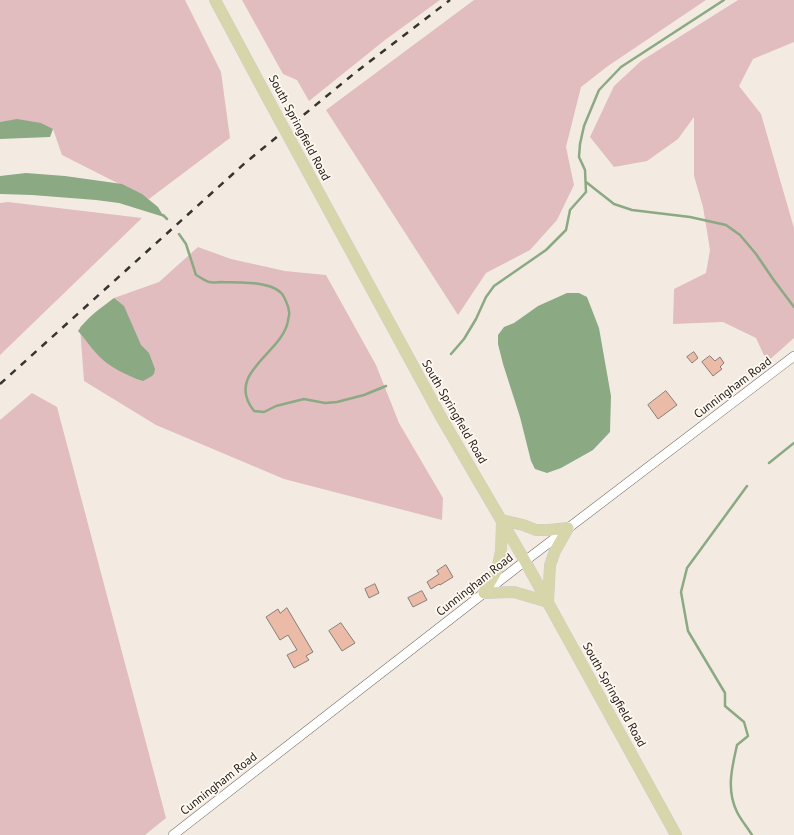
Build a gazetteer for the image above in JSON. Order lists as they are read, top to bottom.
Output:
{
  "streets": {
    "main road": ["South Springfield Road", "Cunningham Road"]
  },
  "crossings": [
    ["South Springfield Road", "Cunningham Road"]
  ]
}
